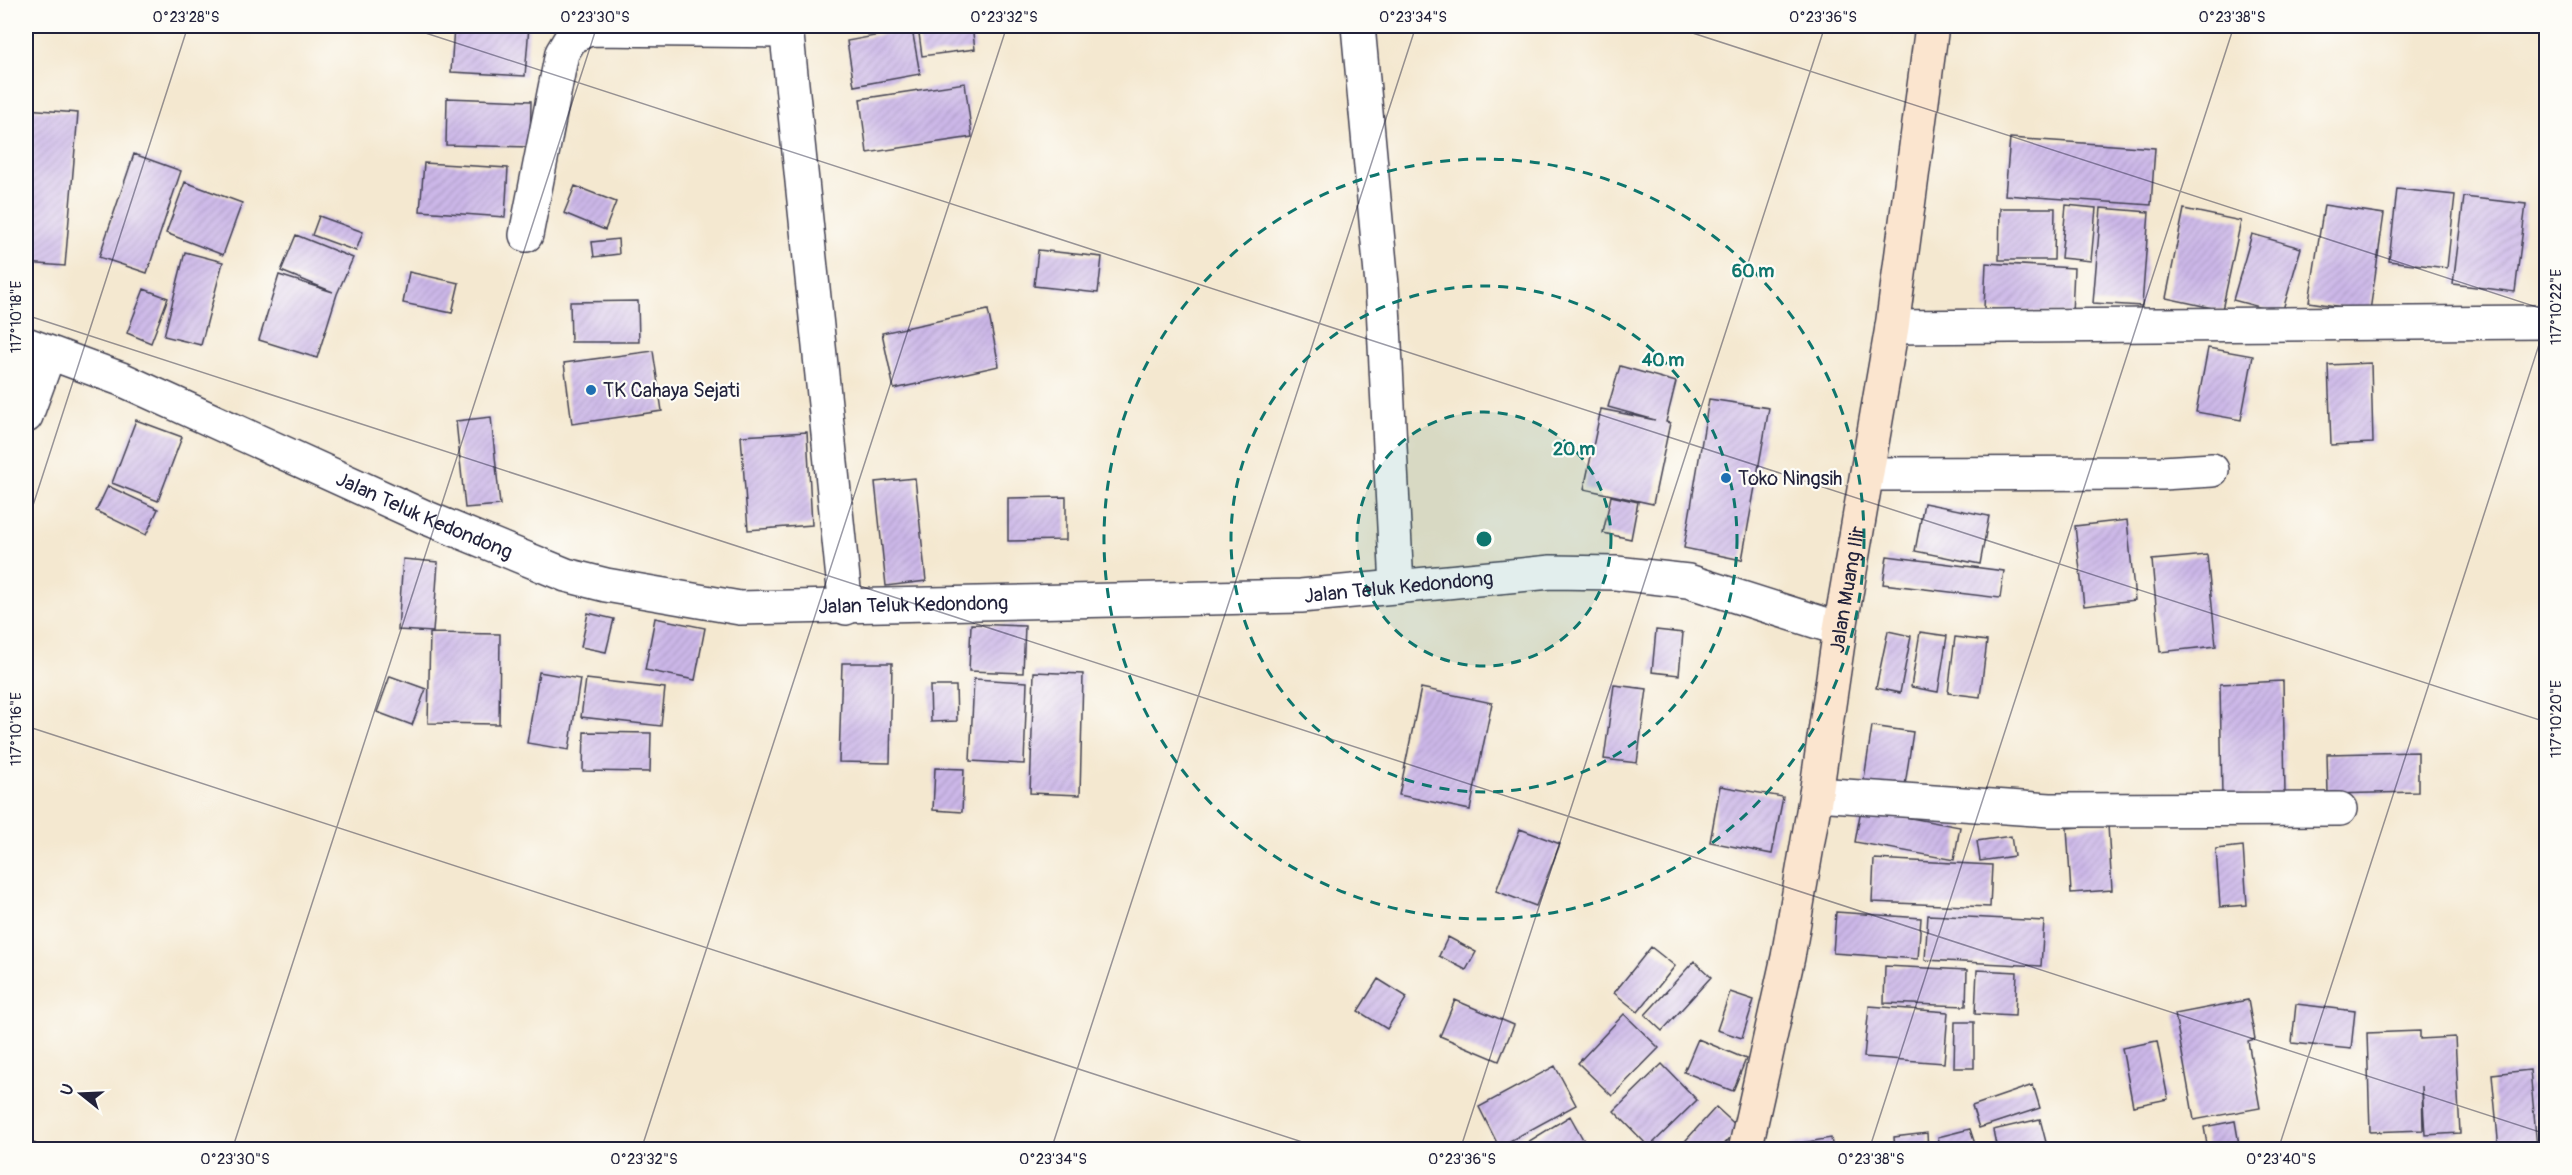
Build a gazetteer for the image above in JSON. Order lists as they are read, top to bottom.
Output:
{
  "streets": {
    "main road": ["Jalan Muang Ilir"],
    "street": ["Jalan Teluk Kedondong"]
  },
  "crossings": [
    ["Jalan Teluk Kedondong", "Jalan Muang Ilir"]
  ],
  "places": ["TK Cahaya Sejati", "Toko Ningsih"],
  "north": "left",
  "coordinates": [
    "0°23'28\"S",
    "0°23'30\"S",
    "0°23'32\"S",
    "0°23'34\"S",
    "0°23'36\"S",
    "0°23'38\"S",
    "117°10'22\"E",
    "117°10'18\"E",
    "117°10'20\"E",
    "117°10'16\"E",
    "0°23'40\"S"
  ],
  "rings": ["60 m", "40 m", "20 m"]
}
